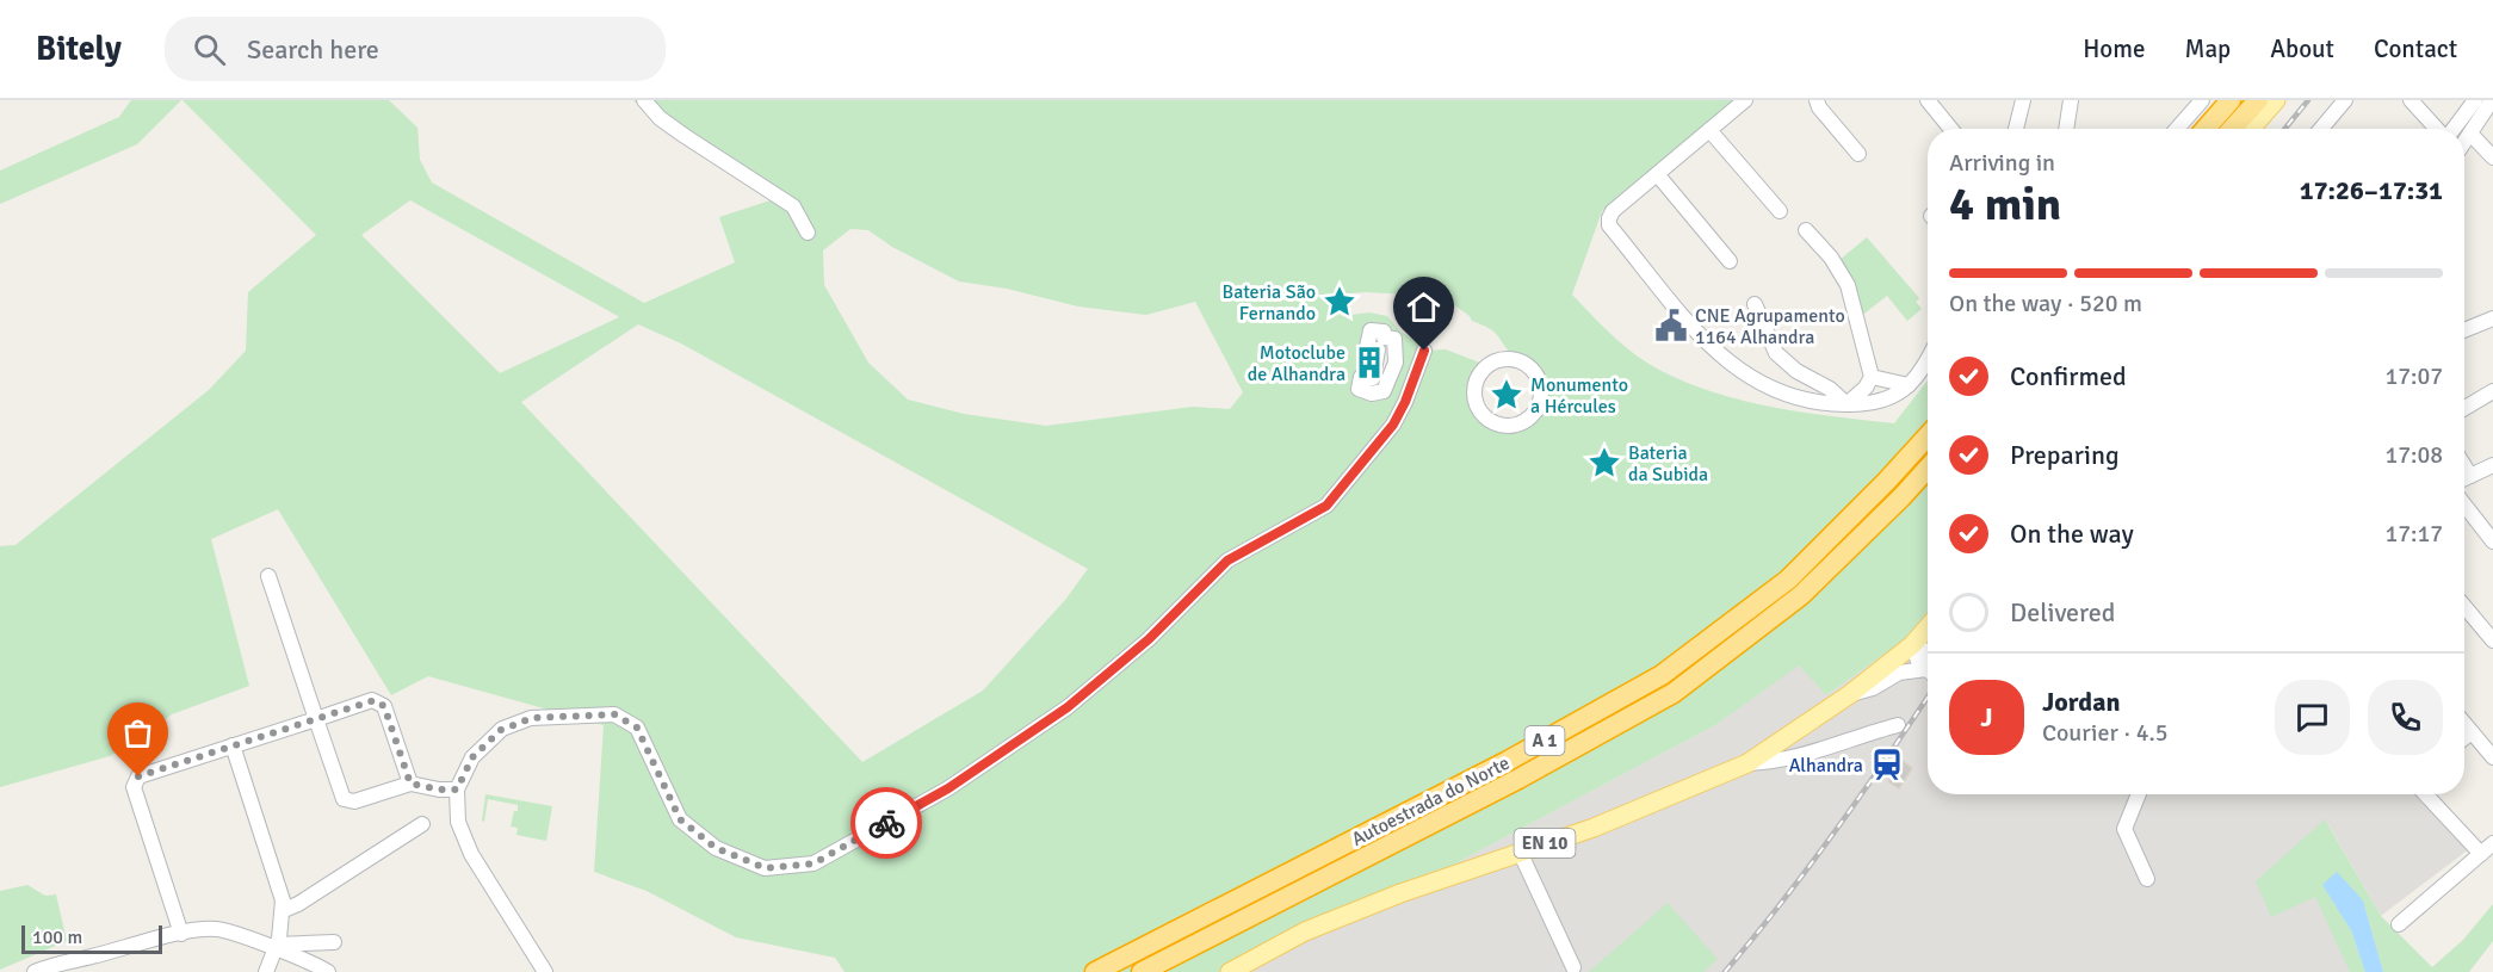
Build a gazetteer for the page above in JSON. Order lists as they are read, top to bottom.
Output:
{
  "streets": {
    "highway": ["A 1", "Autoestrada do Norte"],
    "main road": ["EN 10"]
  },
  "places": {
    "place": ["Bateria São Fernando", "Monumento a Hércules", "Bateria da Subida"],
    "public building": ["CNE Agrupamento 1164 Alhandra"],
    "building": ["Motoclube de Alhandra"],
    "station": ["Alhandra"]
  },
  "scale_bar": "100 m",
  "page": {
    "header": "Bitely",
    "search": "Search here",
    "nav": [
      "Home",
      "Map",
      "About",
      "Contact"
    ],
    "heading": ["4 min", "Arriving in", "17:26–17:31"],
    "panel": ["Jordan", "Courier · 4.5"],
    "bar": "On the way · 520 m",
    "list": [
      ["Confirmed", "17:07"],
      ["Preparing", "17:08"],
      ["On the way", "17:17"],
      "Delivered"
    ],
    "round": "J",
    "scale": "100 m"
  }
}
